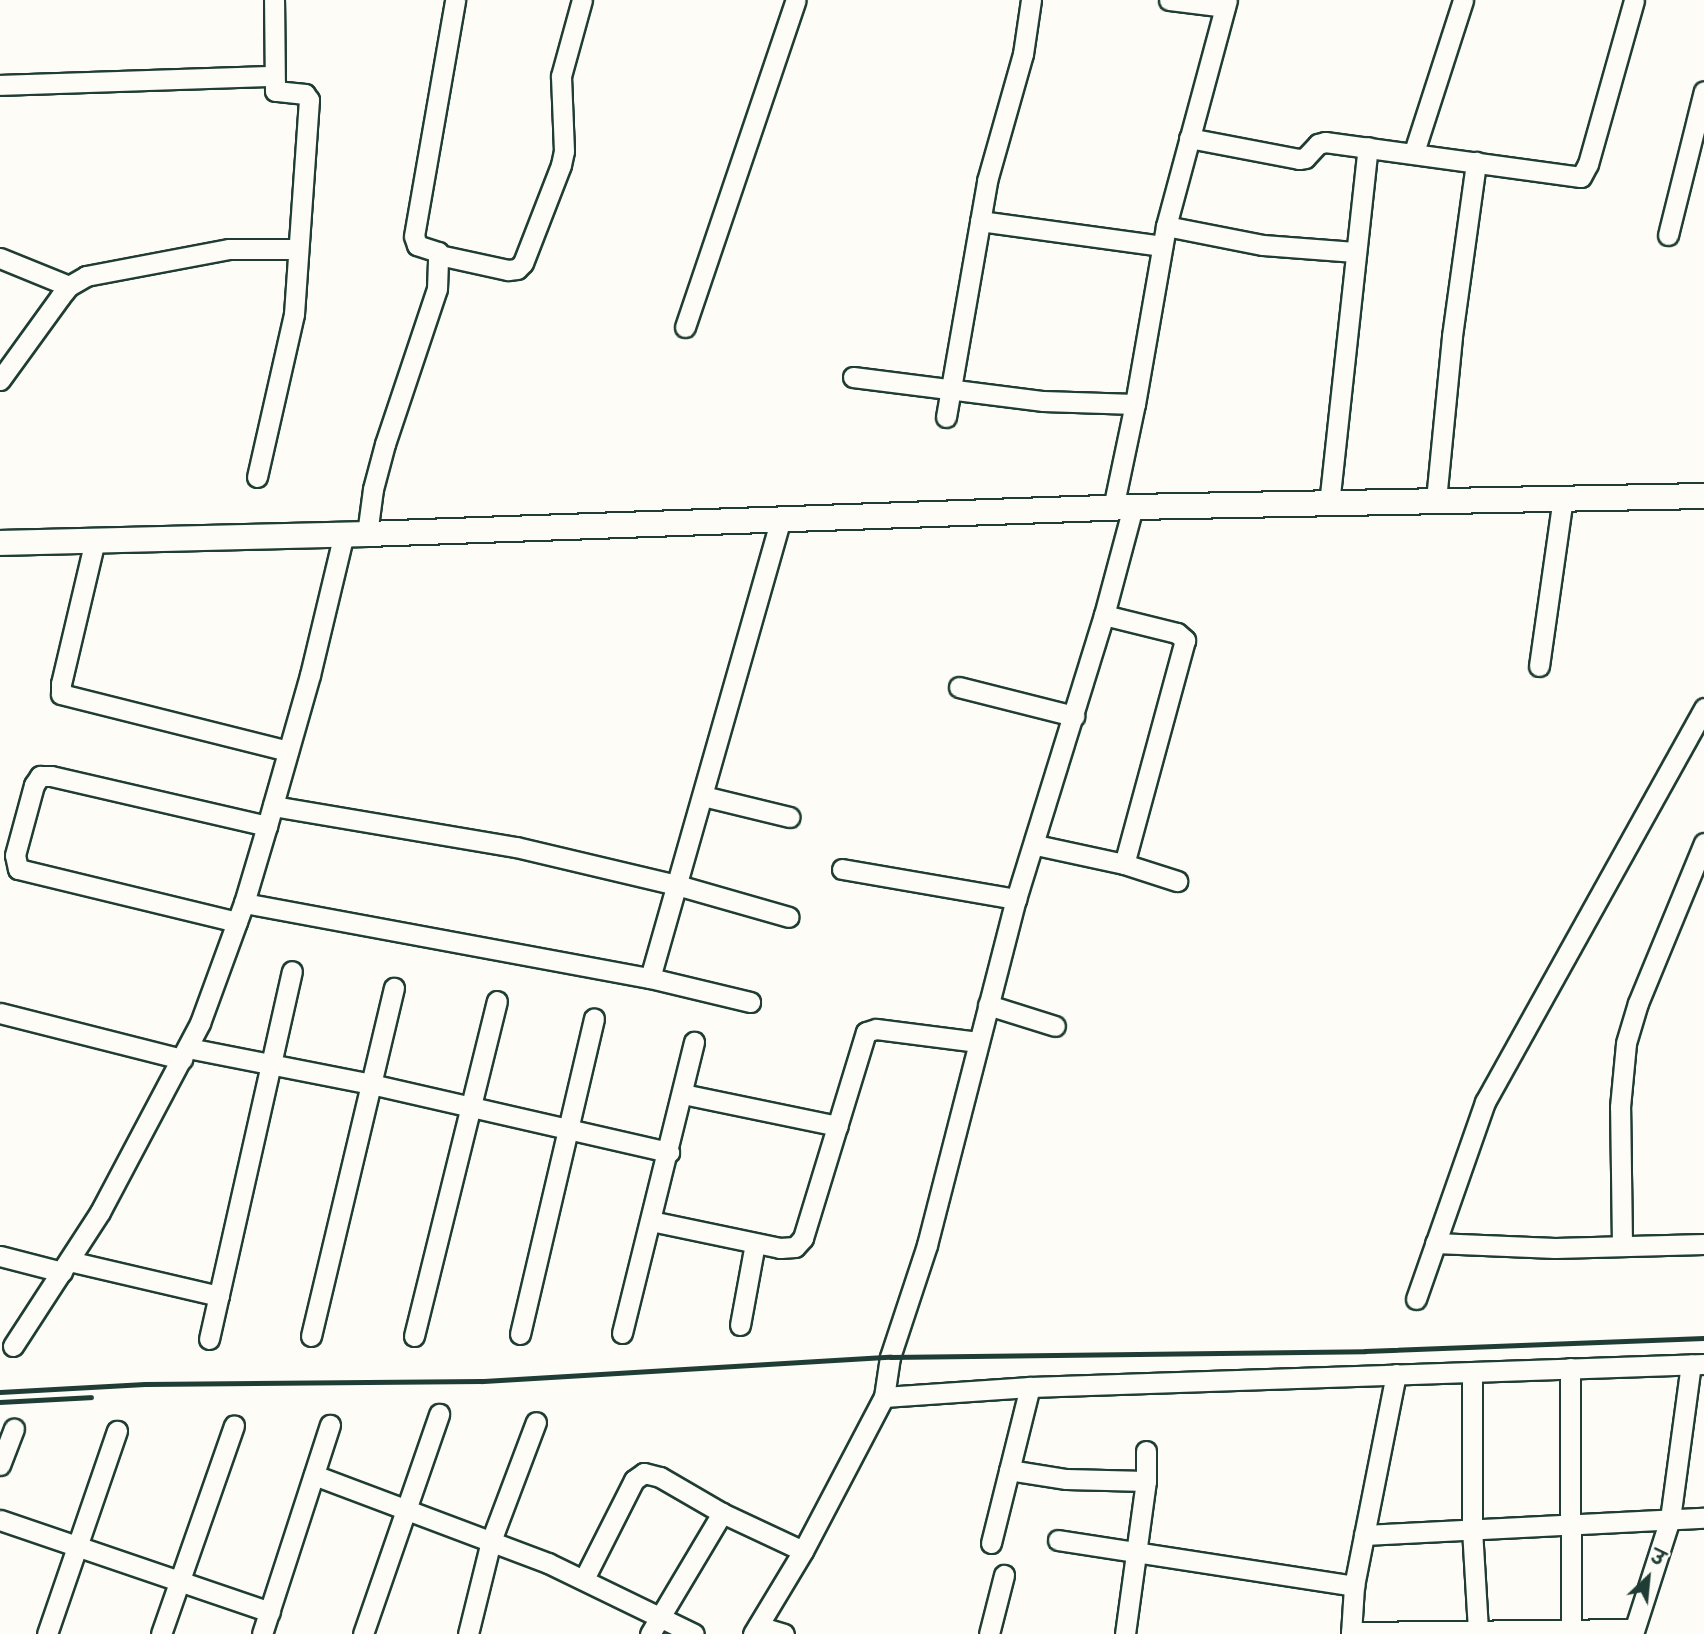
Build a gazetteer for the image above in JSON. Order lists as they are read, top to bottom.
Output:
{
  "north": "top right"
}
